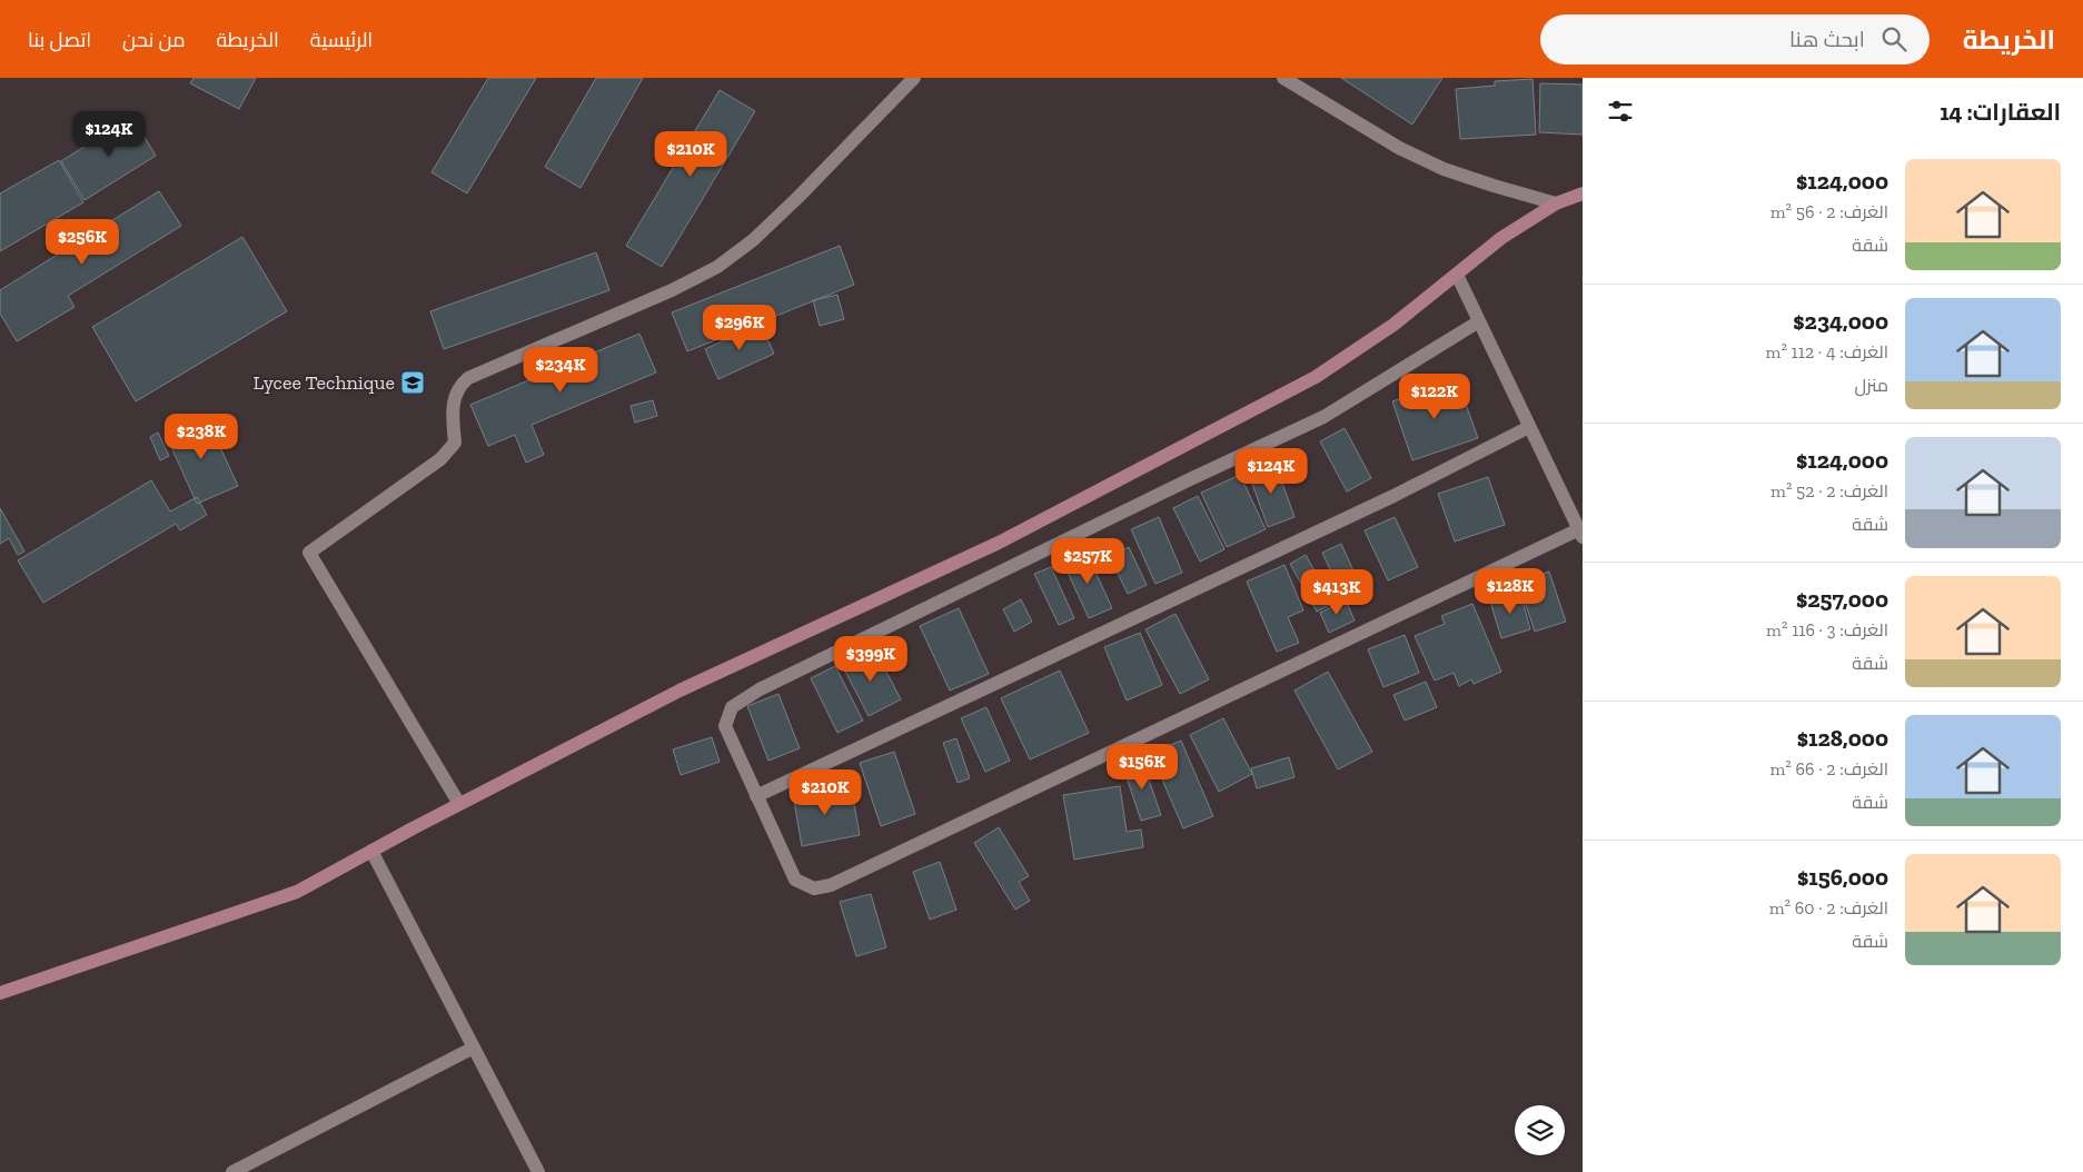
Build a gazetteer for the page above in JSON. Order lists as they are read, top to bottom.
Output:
{
  "places": {
    "school or university": ["Lycee Technique"]
  },
  "page": {
    "header": "الخريطة",
    "search": "ابحث هنا",
    "nav": [
      "الرئيسية",
      "الخريطة",
      "من نحن",
      "اتصل بنا"
    ],
    "heading": "العقارات: 14",
    "price": [
      "$124K",
      "$210K",
      "$256K",
      "$296K",
      "$234K",
      "$122K",
      "$238K",
      "$124K",
      "$257K",
      "$128K",
      "$413K",
      "$399K",
      "$156K",
      "$210K"
    ],
    "list": [
      {
        "name": "$124,000",
        "note": "الغرف: 2 · 56 m² · شقة"
      },
      {
        "name": "$234,000",
        "note": "الغرف: 4 · 112 m² · منزل"
      },
      {
        "name": "$124,000",
        "note": "الغرف: 2 · 52 m² · شقة"
      },
      {
        "name": "$257,000",
        "note": "الغرف: 3 · 116 m² · شقة"
      },
      {
        "name": "$128,000",
        "note": "الغرف: 2 · 66 m² · شقة"
      },
      {
        "name": "$156,000",
        "note": "الغرف: 2 · 60 m² · شقة"
      }
    ]
  }
}
